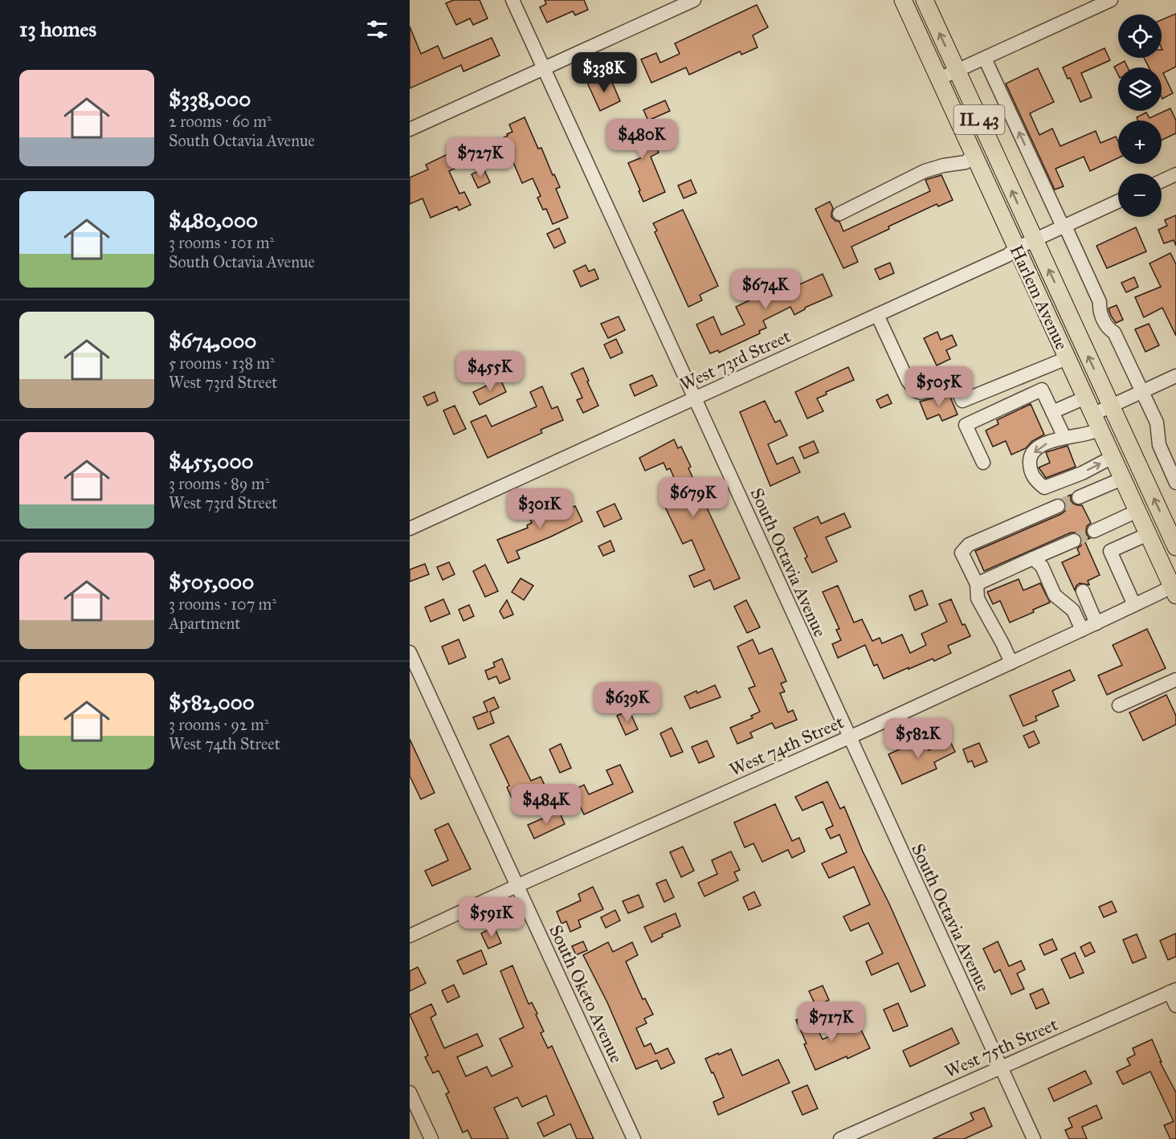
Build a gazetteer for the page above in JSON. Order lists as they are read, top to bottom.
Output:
{
  "streets": {
    "main road": ["IL 43", "Harlem Avenue"],
    "street": [
      "West 73rd Street",
      "South Octavia Avenue",
      "West 74th Street",
      "South Oketo Avenue",
      "West 75th Street"
    ]
  },
  "crossings": [
    ["Harlem Avenue", "West 73rd Street"],
    ["Harlem Avenue", "West 74th Street"],
    ["West 73rd Street", "South Octavia Avenue"],
    ["South Octavia Avenue", "West 74th Street"],
    ["South Octavia Avenue", "West 75th Street"],
    ["West 74th Street", "South Oketo Avenue"]
  ],
  "page": {
    "heading": "13 homes",
    "map_buttons": ["+", "−"],
    "price": [
      "$338K",
      "$480K",
      "$727K",
      "$674K",
      "$455K",
      "$505K",
      "$679K",
      "$301K",
      "$639K",
      "$582K",
      "$484K",
      "$591K",
      "$717K"
    ],
    "list": [
      {
        "name": "$338,000",
        "note": "2 rooms · 60 m² · South Octavia Avenue"
      },
      {
        "name": "$480,000",
        "note": "3 rooms · 101 m² · South Octavia Avenue"
      },
      {
        "name": "$674,000",
        "note": "5 rooms · 138 m² · West 73rd Street"
      },
      {
        "name": "$455,000",
        "note": "3 rooms · 89 m² · West 73rd Street"
      },
      {
        "name": "$505,000",
        "note": "3 rooms · 107 m² · Apartment"
      },
      {
        "name": "$582,000",
        "note": "3 rooms · 92 m² · West 74th Street"
      }
    ]
  }
}
